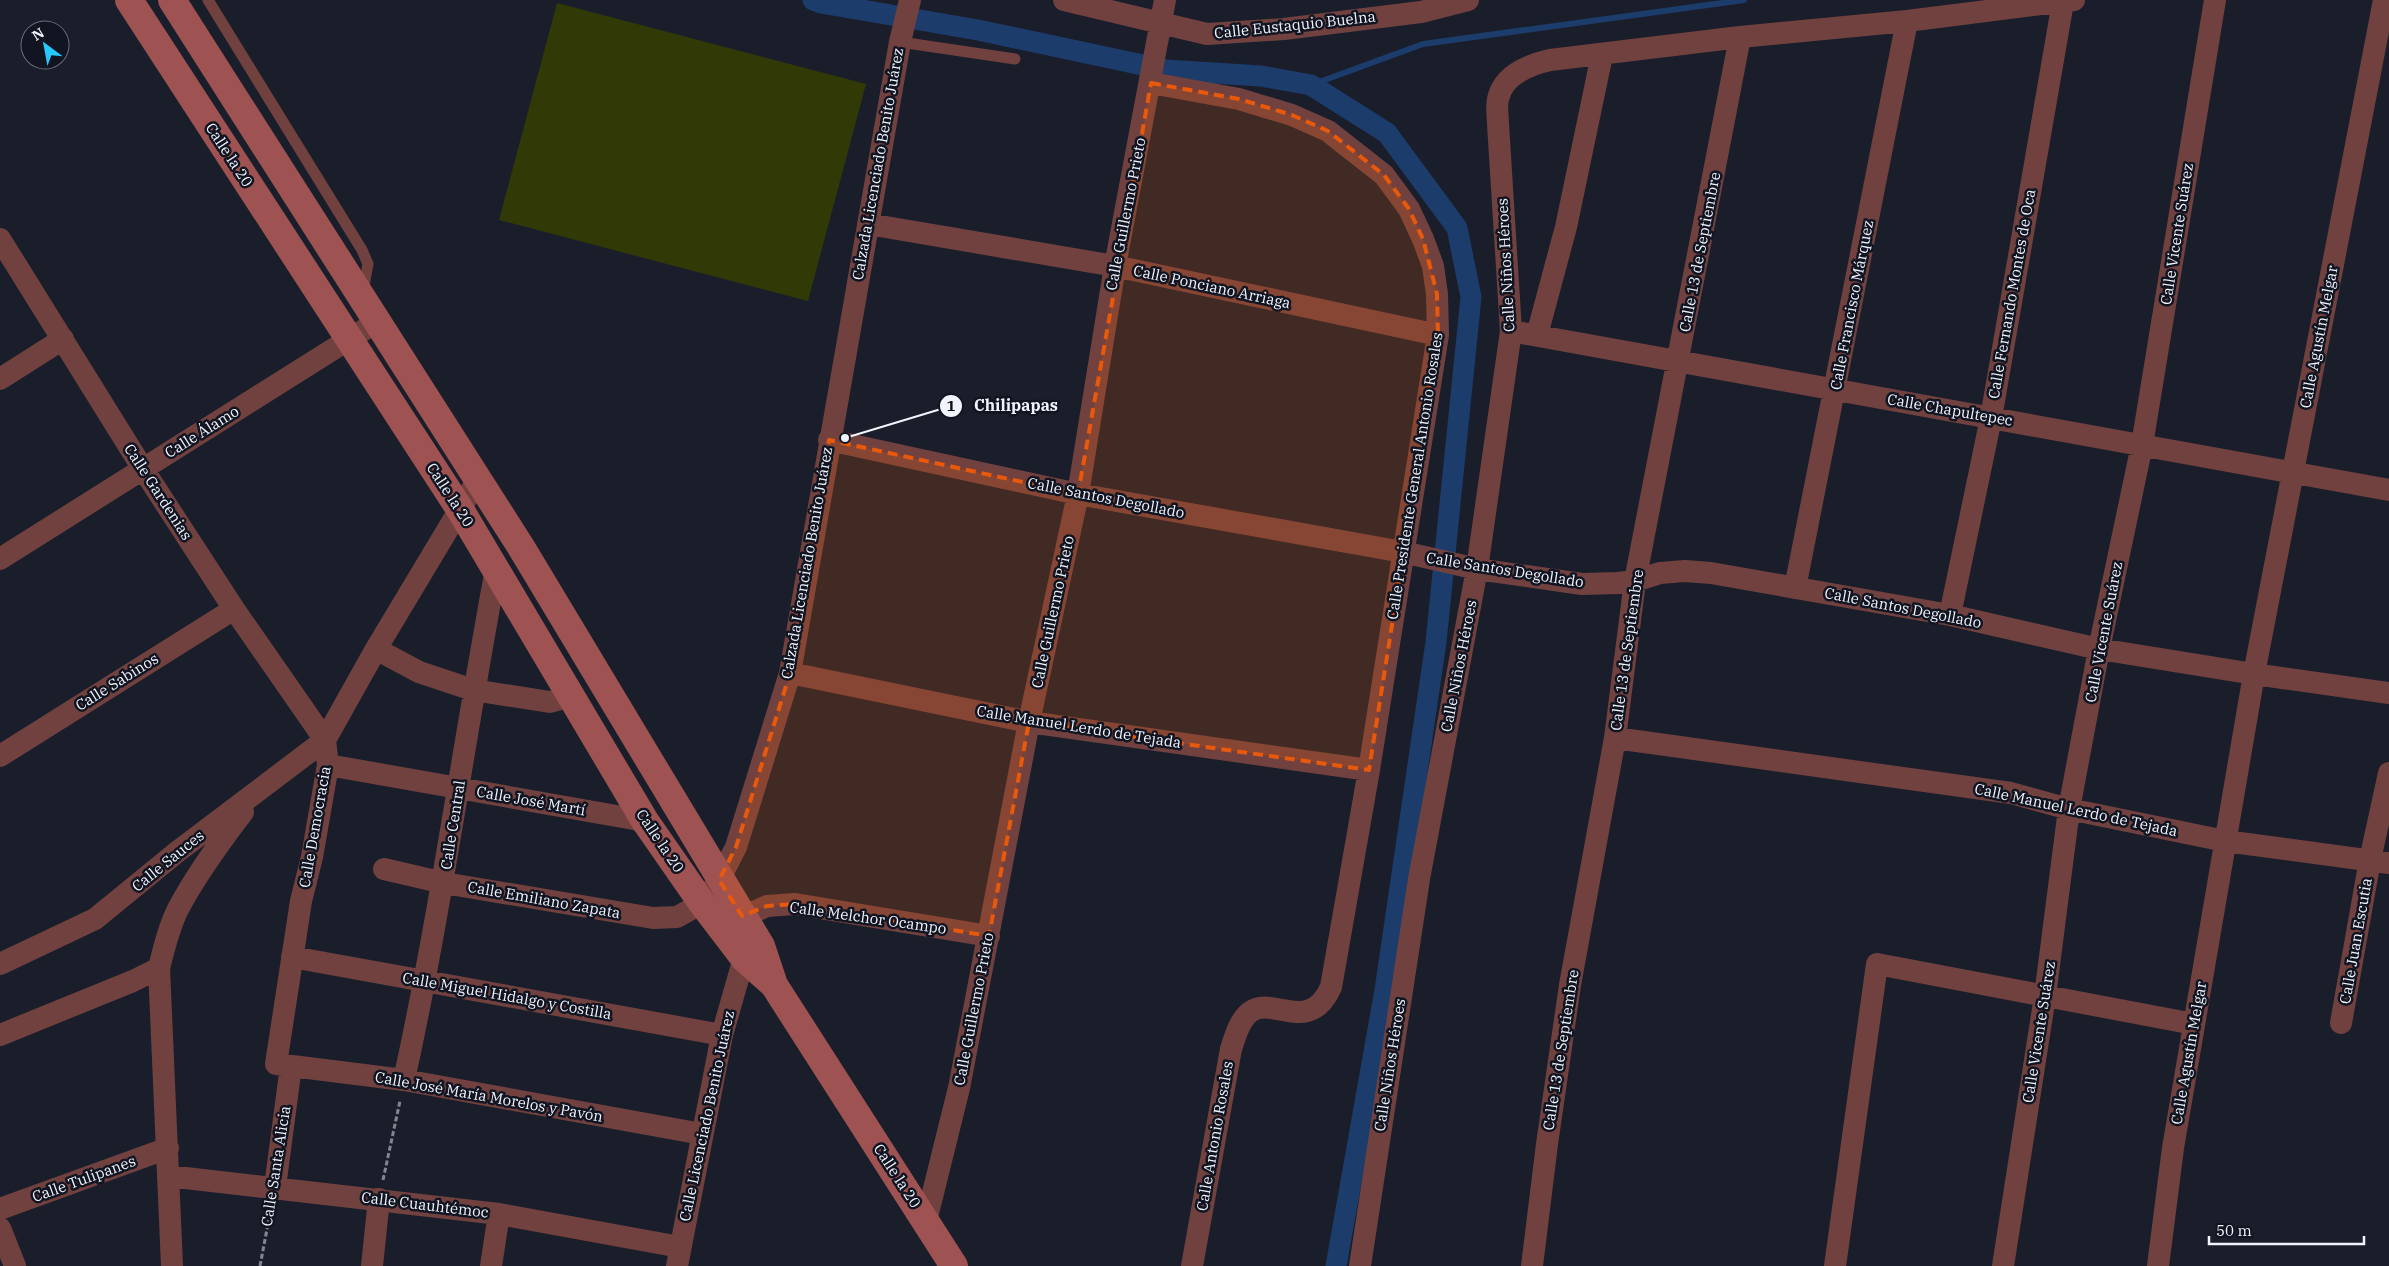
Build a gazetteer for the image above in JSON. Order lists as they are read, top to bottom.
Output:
{
  "streets": {
    "street": [
      "Calle Eustaquio Buelna",
      "Calle la 20",
      "Calzada Licenciado Benito Juárez",
      "Calle Guillermo Prieto",
      "Calle Vicente Suárez",
      "Calle 13 de Septiembre",
      "Calle Niños Héroes",
      "Calle Ponciano Arriaga",
      "Calle Fernando Montes de Oca",
      "Calle Francisco Márquez",
      "Calle Agustín Melgar",
      "Calle Chapultepec",
      "Calle Álamo",
      "Calle Presidente General Antonio Rosales",
      "Calle Gardenias",
      "Calle Santos Degollado",
      "Calle Sabinos",
      "Calle Manuel Lerdo de Tejada",
      "Calle José Martí",
      "Calle Central",
      "Calle Democracia",
      "Calle Sauces",
      "Calle Emiliano Zapata",
      "Calle Melchor Ocampo",
      "Calle Juan Escutia",
      "Calle Miguel Hidalgo y Costilla",
      "Calle José María Morelos y Pavón",
      "Calle Licenciado Benito Juárez",
      "Calle Antonio Rosales",
      "Calle Santa Alicia",
      "Calle Tulipanes",
      "Calle Cuauhtémoc"
    ]
  },
  "crossings": [
    ["Calle Eustaquio Buelna", "Calle Guillermo Prieto"],
    ["Calle la 20", "Calzada Licenciado Benito Juárez"],
    ["Calle la 20", "Calle Guillermo Prieto"],
    ["Calle la 20", "Calle Álamo"],
    ["Calle la 20", "Calle José Martí"],
    ["Calle la 20", "Calle Central"],
    ["Calle la 20", "Calle Emiliano Zapata"],
    ["Calle la 20", "Calle Melchor Ocampo"],
    ["Calle la 20", "Calle Licenciado Benito Juárez"],
    ["Calzada Licenciado Benito Juárez", "Calle Ponciano Arriaga"],
    ["Calzada Licenciado Benito Juárez", "Calle Santos Degollado"],
    ["Calzada Licenciado Benito Juárez", "Calle Manuel Lerdo de Tejada"],
    ["Calzada Licenciado Benito Juárez", "Calle Emiliano Zapata"],
    ["Calle Guillermo Prieto", "Calle Ponciano Arriaga"],
    ["Calle Guillermo Prieto", "Calle Presidente General Antonio Rosales"],
    ["Calle Guillermo Prieto", "Calle Santos Degollado"],
    ["Calle Guillermo Prieto", "Calle Manuel Lerdo de Tejada"],
    ["Calle Guillermo Prieto", "Calle Melchor Ocampo"],
    ["Calle Vicente Suárez", "Calle Chapultepec"],
    ["Calle Vicente Suárez", "Calle Santos Degollado"],
    ["Calle Vicente Suárez", "Calle Manuel Lerdo de Tejada"],
    ["Calle 13 de Septiembre", "Calle Chapultepec"],
    ["Calle 13 de Septiembre", "Calle Santos Degollado"],
    ["Calle 13 de Septiembre", "Calle Manuel Lerdo de Tejada"],
    ["Calle Niños Héroes", "Calle Chapultepec"],
    ["Calle Niños Héroes", "Calle Santos Degollado"],
    ["Calle Ponciano Arriaga", "Calle Presidente General Antonio Rosales"],
    ["Calle Fernando Montes de Oca", "Calle Chapultepec"],
    ["Calle Fernando Montes de Oca", "Calle Santos Degollado"],
    ["Calle Francisco Márquez", "Calle Chapultepec"],
    ["Calle Francisco Márquez", "Calle Santos Degollado"],
    ["Calle Agustín Melgar", "Calle Chapultepec"],
    ["Calle Agustín Melgar", "Calle Santos Degollado"],
    ["Calle Agustín Melgar", "Calle Manuel Lerdo de Tejada"],
    ["Calle Álamo", "Calle Gardenias"],
    ["Calle Presidente General Antonio Rosales", "Calle Santos Degollado"],
    ["Calle Presidente General Antonio Rosales", "Calle Manuel Lerdo de Tejada"],
    ["Calle Presidente General Antonio Rosales", "Calle Antonio Rosales"],
    ["Calle Gardenias", "Calle Sabinos"],
    ["Calle Gardenias", "Calle Democracia"],
    ["Calle Gardenias", "Calle Sauces"],
    ["Calle Manuel Lerdo de Tejada", "Calle Juan Escutia"],
    ["Calle José Martí", "Calle Central"],
    ["Calle José Martí", "Calle Democracia"],
    ["Calle Central", "Calle Emiliano Zapata"],
    ["Calle Central", "Calle Miguel Hidalgo y Costilla"],
    ["Calle Central", "Calle José María Morelos y Pavón"],
    ["Calle Democracia", "Calle Sauces"],
    ["Calle Democracia", "Calle Miguel Hidalgo y Costilla"],
    ["Calle Democracia", "Calle José María Morelos y Pavón"],
    ["Calle Democracia", "Calle Santa Alicia"],
    ["Calle Miguel Hidalgo y Costilla", "Calle Licenciado Benito Juárez"],
    ["Calle José María Morelos y Pavón", "Calle Licenciado Benito Juárez"],
    ["Calle José María Morelos y Pavón", "Calle Santa Alicia"],
    ["Calle Licenciado Benito Juárez", "Calle Cuauhtémoc"],
    ["Calle Santa Alicia", "Calle Cuauhtémoc"]
  ],
  "places": ["Chilipapas"],
  "scale_bar": "50 m",
  "north": "top left"
}
